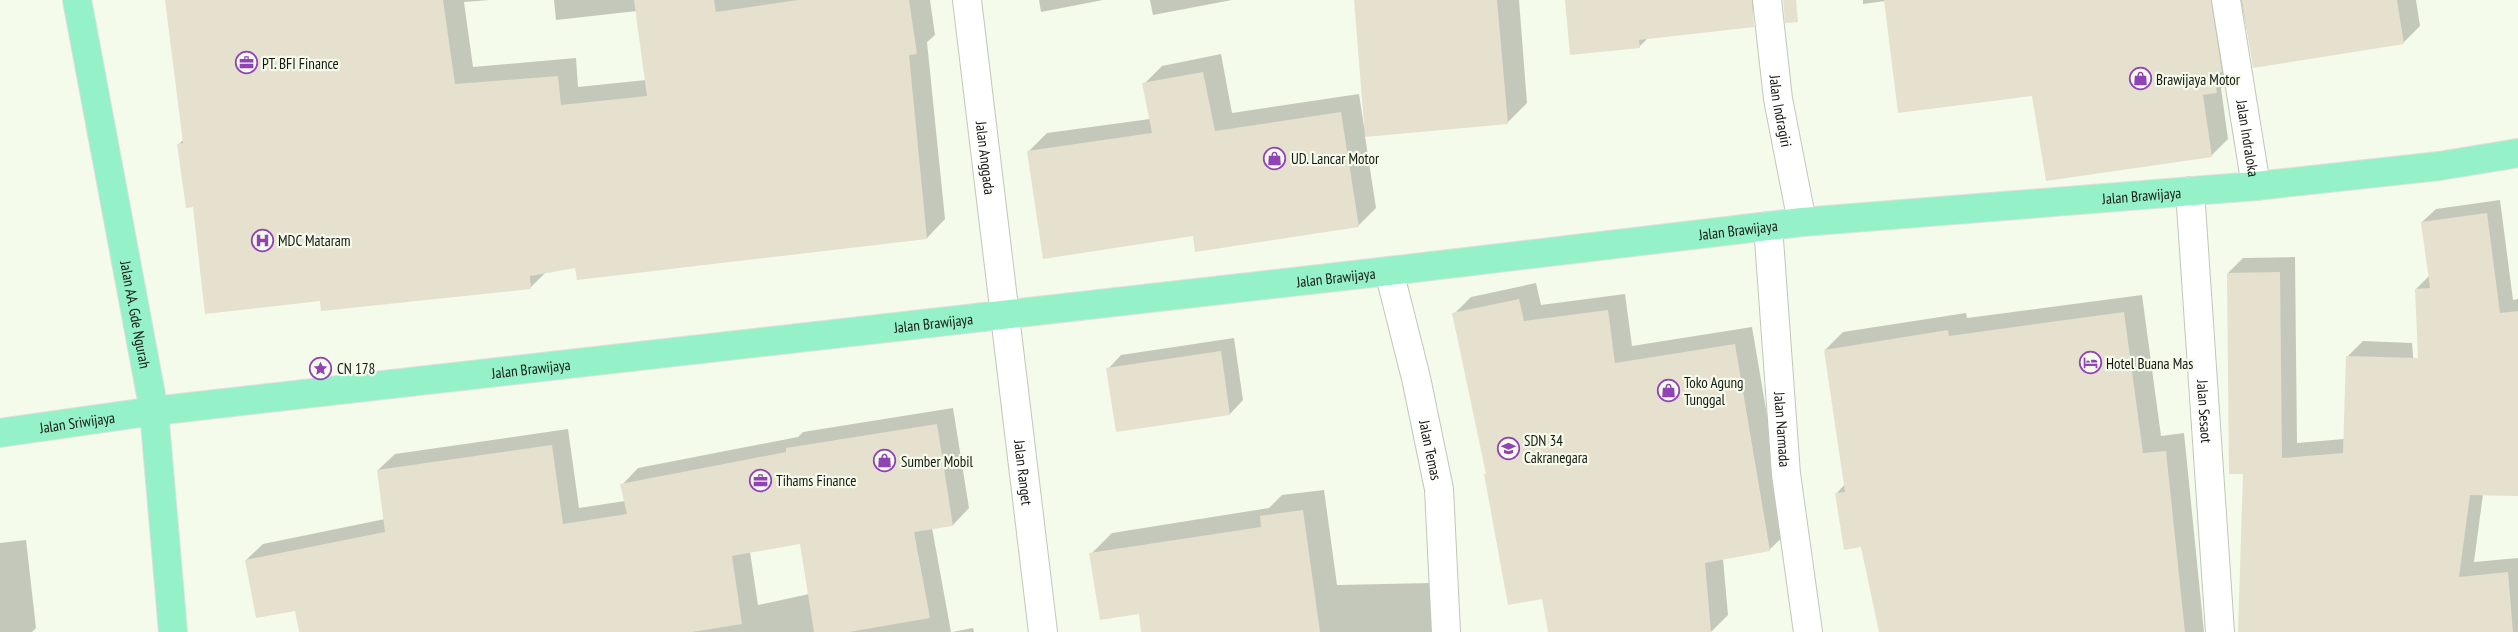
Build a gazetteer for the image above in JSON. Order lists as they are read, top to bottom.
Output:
{
  "streets": {
    "main road": ["Jalan Brawijaya", "Jalan AA. Gde Ngurah", "Jalan Sriwijaya"],
    "street": [
      "Jalan Indragiri",
      "Jalan Indraloka",
      "Jalan Anggada",
      "Jalan Sesaot",
      "Jalan Narmada",
      "Jalan Temas",
      "Jalan Ranget"
    ]
  },
  "crossings": [
    ["Jalan Indragiri", "Jalan Brawijaya"],
    ["Jalan Indraloka", "Jalan Brawijaya"],
    ["Jalan Anggada", "Jalan Brawijaya"],
    ["Jalan Anggada", "Jalan Ranget"],
    ["Jalan Brawijaya", "Jalan AA. Gde Ngurah"],
    ["Jalan Brawijaya", "Jalan Sesaot"],
    ["Jalan Brawijaya", "Jalan Sriwijaya"],
    ["Jalan Brawijaya", "Jalan Narmada"],
    ["Jalan Brawijaya", "Jalan Temas"],
    ["Jalan Brawijaya", "Jalan Ranget"],
    ["Jalan AA. Gde Ngurah", "Jalan Sriwijaya"]
  ],
  "places": {
    "office": ["PT. BFI Finance", "Tihams Finance"],
    "shop": [
      "Brawijaya Motor",
      "UD. Lancar Motor",
      "Toko Agung Tunggal",
      "Sumber Mobil"
    ],
    "hospital": ["MDC Mataram"],
    "hotel": ["Hotel Buana Mas"],
    "place": ["CN 178"],
    "school or university": ["SDN 34 Cakranegara"]
  }
}
